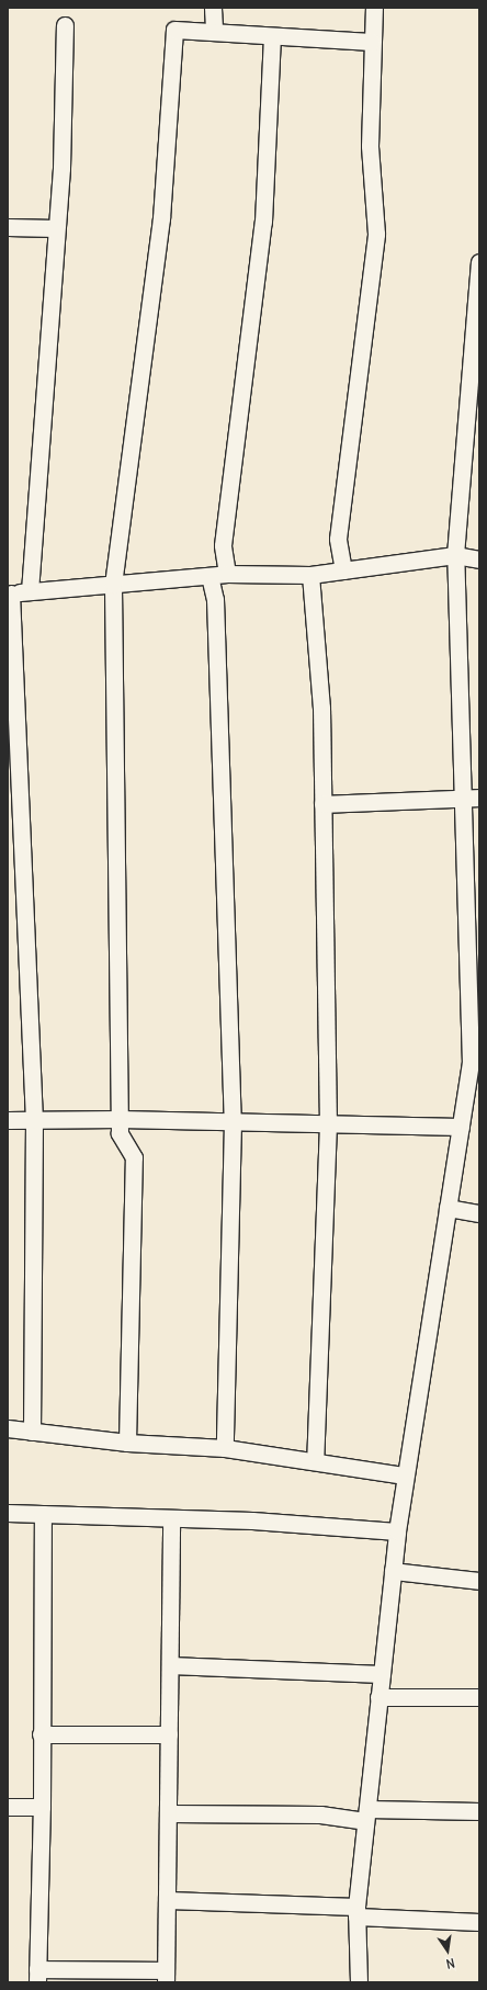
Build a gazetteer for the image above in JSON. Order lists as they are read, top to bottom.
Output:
{
  "north": "bottom"
}
